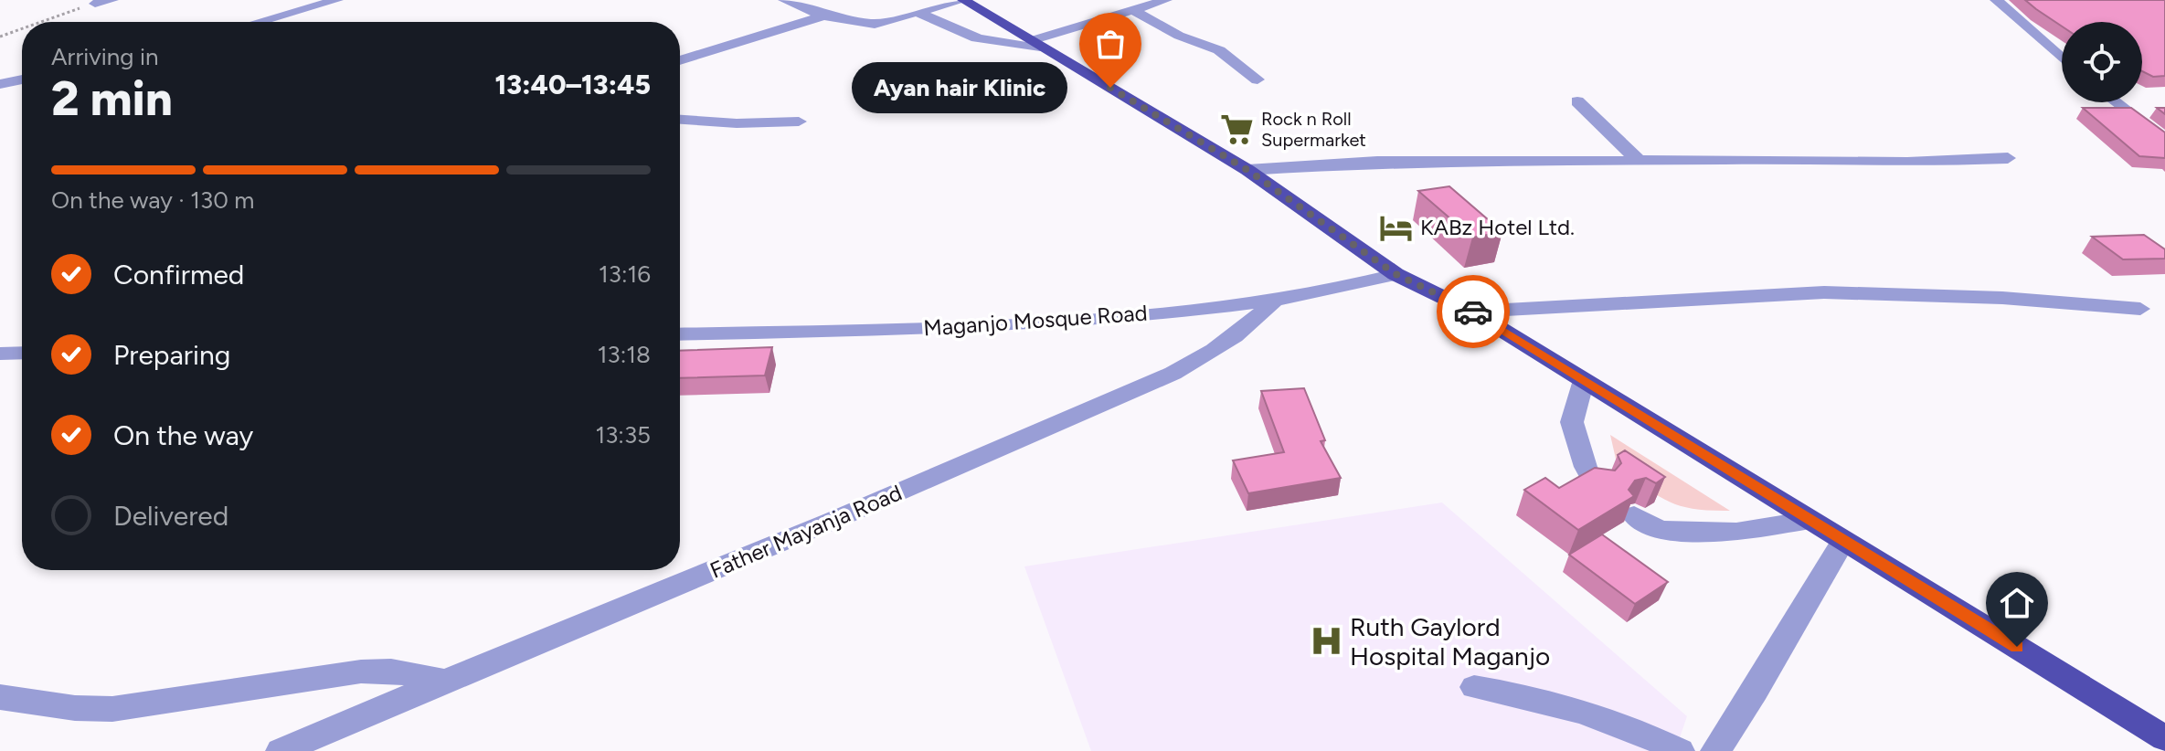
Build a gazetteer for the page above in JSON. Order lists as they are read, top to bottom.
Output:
{
  "streets": {
    "street": ["Maganjo Mosque Road", "Father Mayanja Road"]
  },
  "crossings": [
    ["Maganjo Mosque Road", "Father Mayanja Road"]
  ],
  "places": {
    "other": ["Ayan hair Klinic"],
    "supermarket": ["Rock n Roll Supermarket"],
    "hotel": ["KABz Hotel Ltd."],
    "hospital": ["Ruth Gaylord Hospital Maganjo"]
  },
  "page": {
    "heading": ["2 min", "Arriving in", "13:40–13:45"],
    "bubble": "Ayan hair Klinic",
    "bar": "On the way · 130 m",
    "list": [
      ["Confirmed", "13:16"],
      ["Preparing", "13:18"],
      ["On the way", "13:35"],
      "Delivered"
    ]
  }
}
